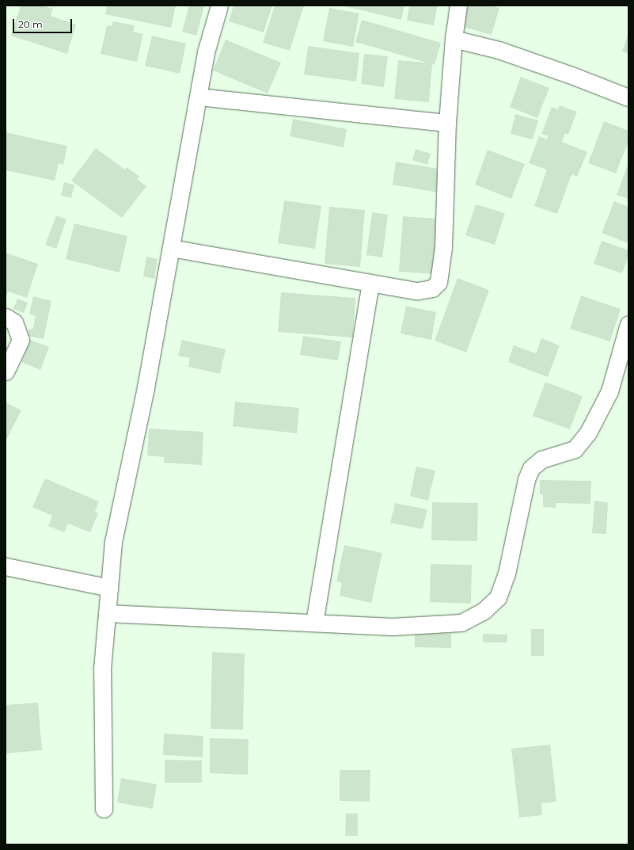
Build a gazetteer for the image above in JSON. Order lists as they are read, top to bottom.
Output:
{
  "scale_bar": "20 m"
}
